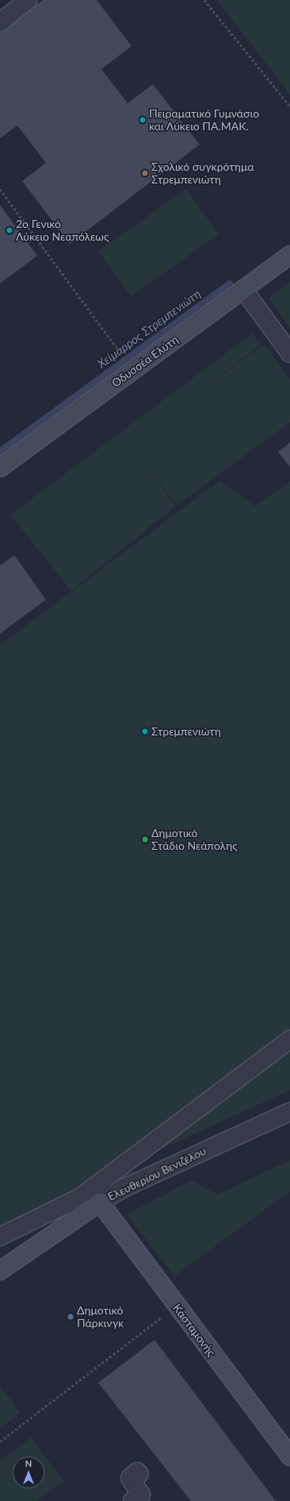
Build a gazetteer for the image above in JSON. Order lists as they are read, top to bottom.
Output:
{
  "streets": {
    "street": ["Οδυσσέα Ελύτη", "Ελευθερίου Βενιζέλου", "Κασταμονής"]
  },
  "crossings": [
    ["Ελευθερίου Βενιζέλου", "Κασταμονής"]
  ],
  "water": ["Χείμαρρος Στρεμπενιώτη"],
  "places": [
    "Πειραματικό Γυμνάσιο και Λύκειο ΠΑ.ΜΑΚ.",
    "Σχολικό συγκρότημα Στρεμπενιώτη",
    "2ο Γενικό Λύκειο Νεαπόλεως",
    "Στρεμπενιώτη",
    "Δημοτικό Στάδιο Νεάπολης",
    "Δημοτικό Πάρκινγκ"
  ],
  "north": "top"
}
